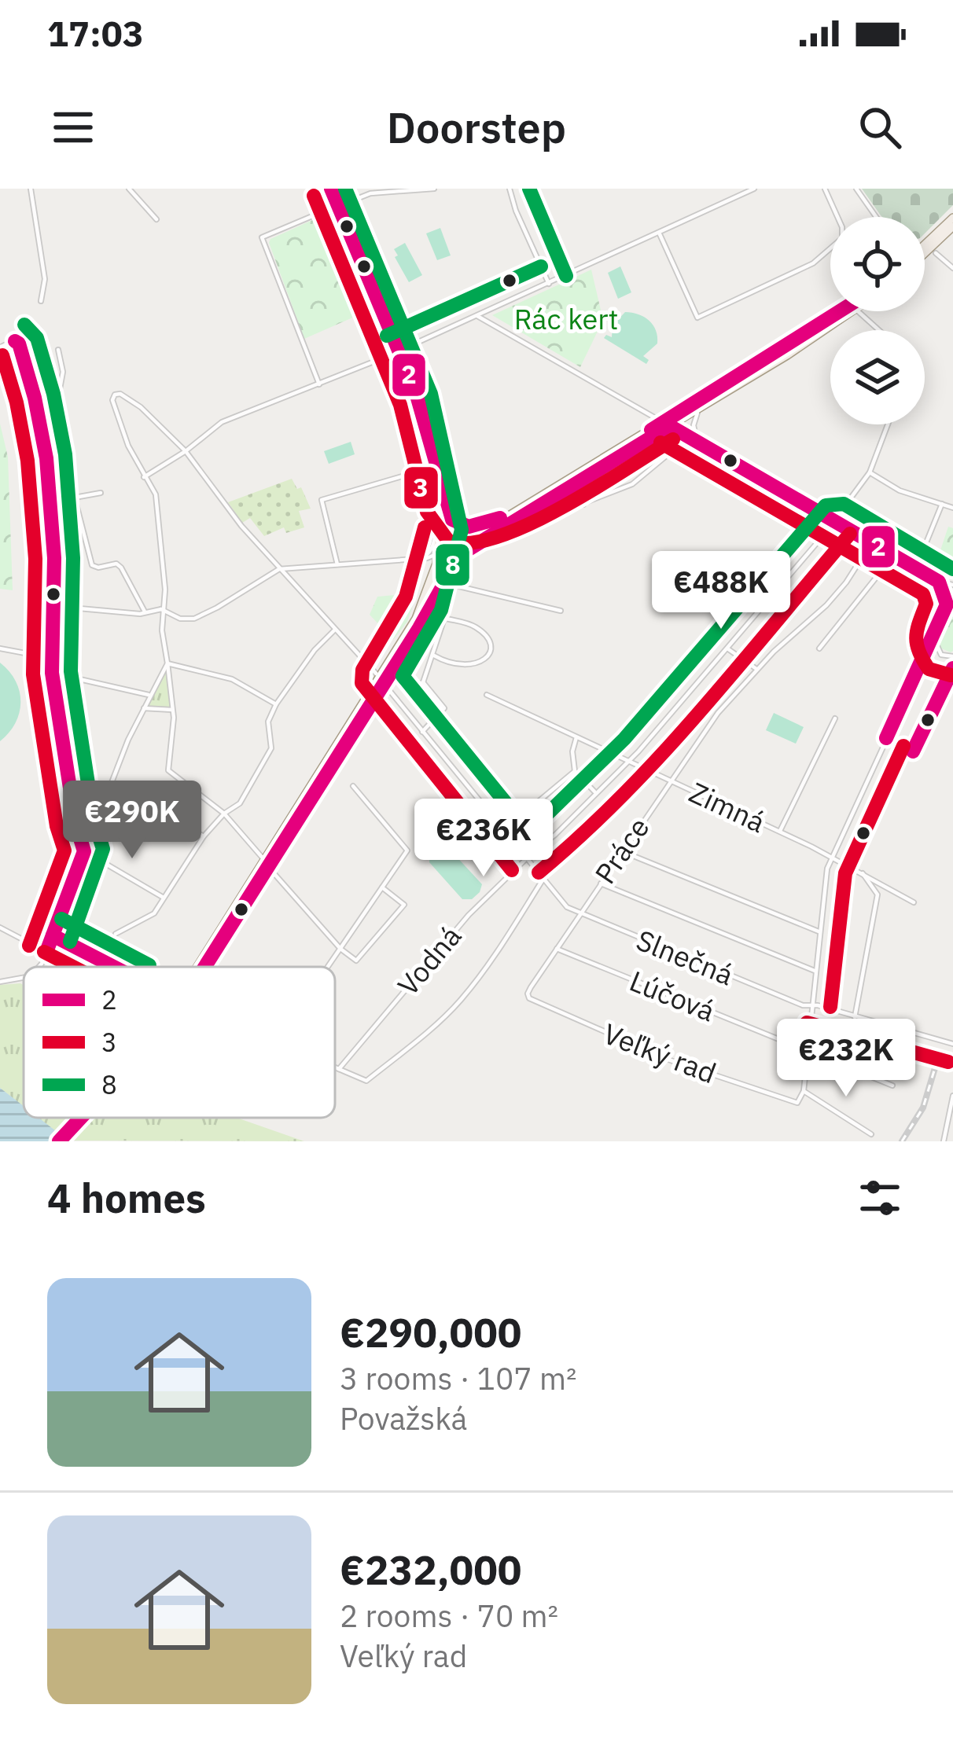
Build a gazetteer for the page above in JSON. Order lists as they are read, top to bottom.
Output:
{
  "streets": {
    "street": [
      "Zimná",
      "Práce",
      "Slnečná",
      "Vodná",
      "Lúčová",
      "Veľký rad"
    ]
  },
  "crossings": [
    ["Zimná", "Práce"],
    ["Zimná", "Vodná"],
    ["Práce", "Slnečná"],
    ["Práce", "Lúčová"],
    ["Práce", "Veľký rad"]
  ],
  "parks": ["Rác kert"],
  "lines": ["transit line 2", "transit line 8", "transit line 3"],
  "legend": ["2", "3", "8"],
  "page": {
    "status": "17:03",
    "header": "Doorstep",
    "price": [
      "€488K",
      "€290K",
      "€236K",
      "€232K"
    ],
    "heading": "4 homes",
    "list": [
      {
        "name": "€290,000",
        "note": "3 rooms · 107 m² · Považská"
      },
      {
        "name": "€232,000",
        "note": "2 rooms · 70 m² · Veľký rad"
      }
    ]
  }
}
